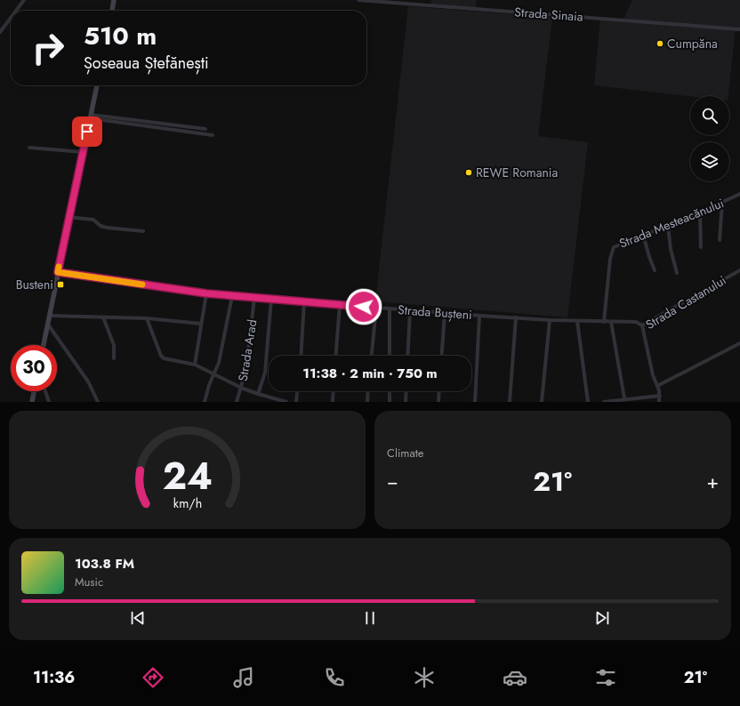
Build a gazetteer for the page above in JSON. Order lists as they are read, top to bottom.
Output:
{
  "streets": {
    "street": [
      "Strada Sinaia",
      "Strada Mesteacănului",
      "Strada Castanului",
      "Strada Bușteni",
      "Strada Arad"
    ]
  },
  "crossings": [
    ["Strada Mesteacănului", "Strada Bușteni"],
    ["Strada Castanului", "Strada Bușteni"],
    ["Strada Bușteni", "Strada Arad"]
  ],
  "places": {
    "other": ["Cumpăna", "REWE Romania"],
    "transit": ["Busteni"]
  },
  "page": {
    "turn": ["510 m", "Șoseaua Ștefănești"],
    "limit": "30",
    "trip": "11:38 · 2 min · 750 m",
    "tile": "Climate",
    "heat": ["−", "21°", "+"],
    "song": ["103.8 FM", "Music"],
    "tabs": ["11:36", "21°"],
    "gauge": ["24", "km/h"]
  }
}
